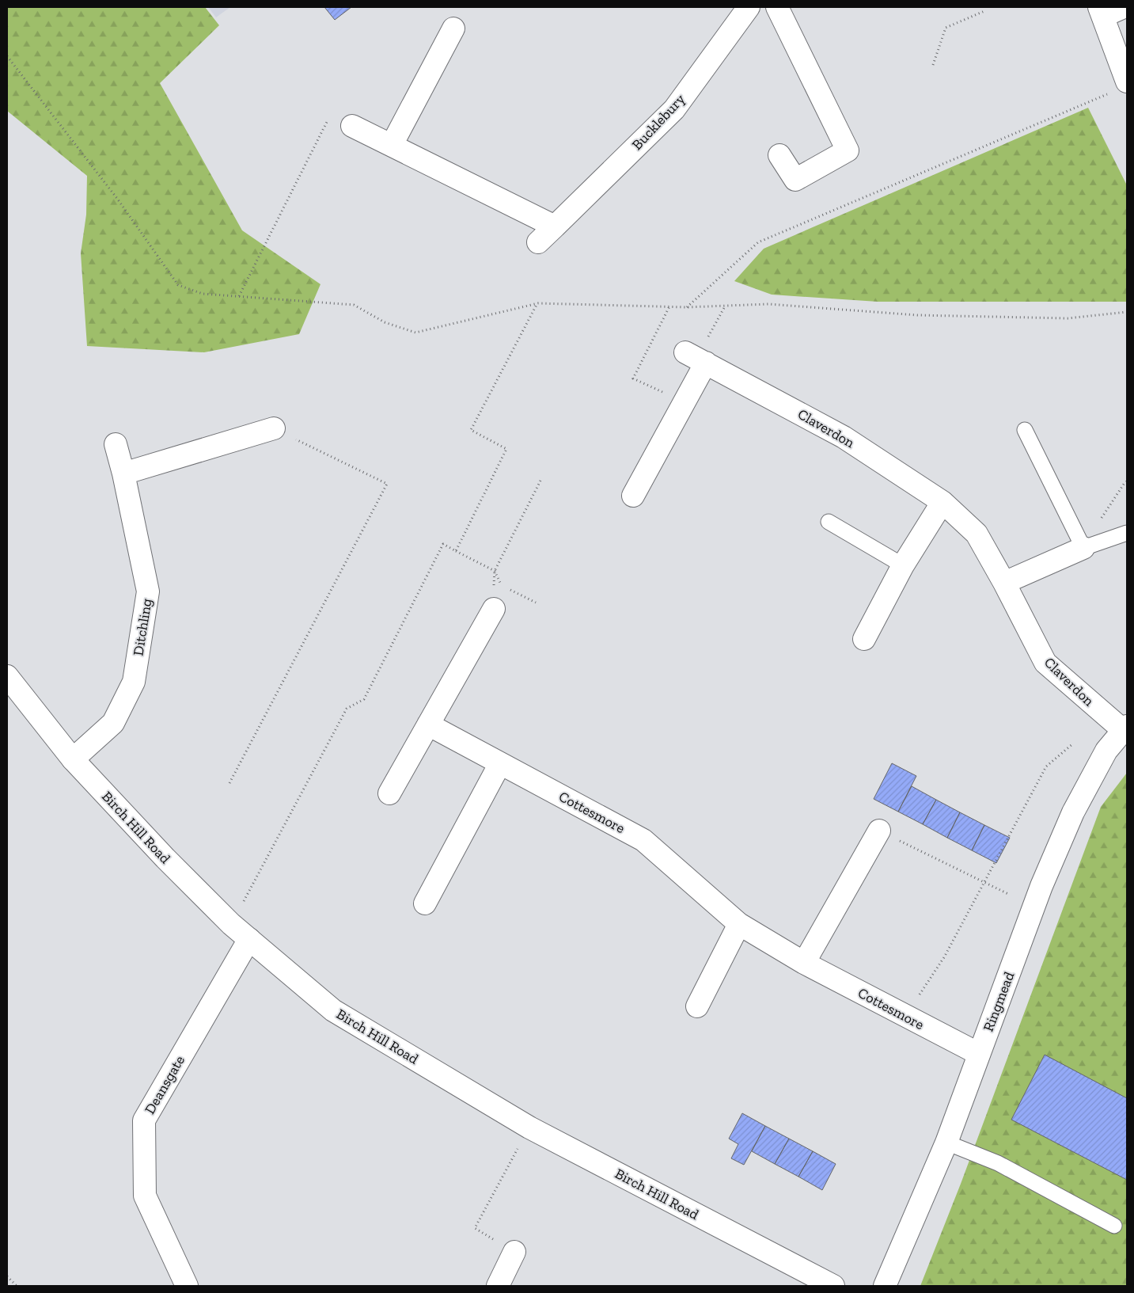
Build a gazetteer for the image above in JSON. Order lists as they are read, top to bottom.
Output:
{
  "streets": {
    "street": [
      "Bucklebury",
      "Claverdon",
      "Ditchling",
      "Cottesmore",
      "Birch Hill Road",
      "Ringmead",
      "Deansgate"
    ]
  },
  "crossings": [
    ["Claverdon", "Ringmead"],
    ["Ditchling", "Birch Hill Road"],
    ["Cottesmore", "Ringmead"],
    ["Birch Hill Road", "Deansgate"]
  ]
}
